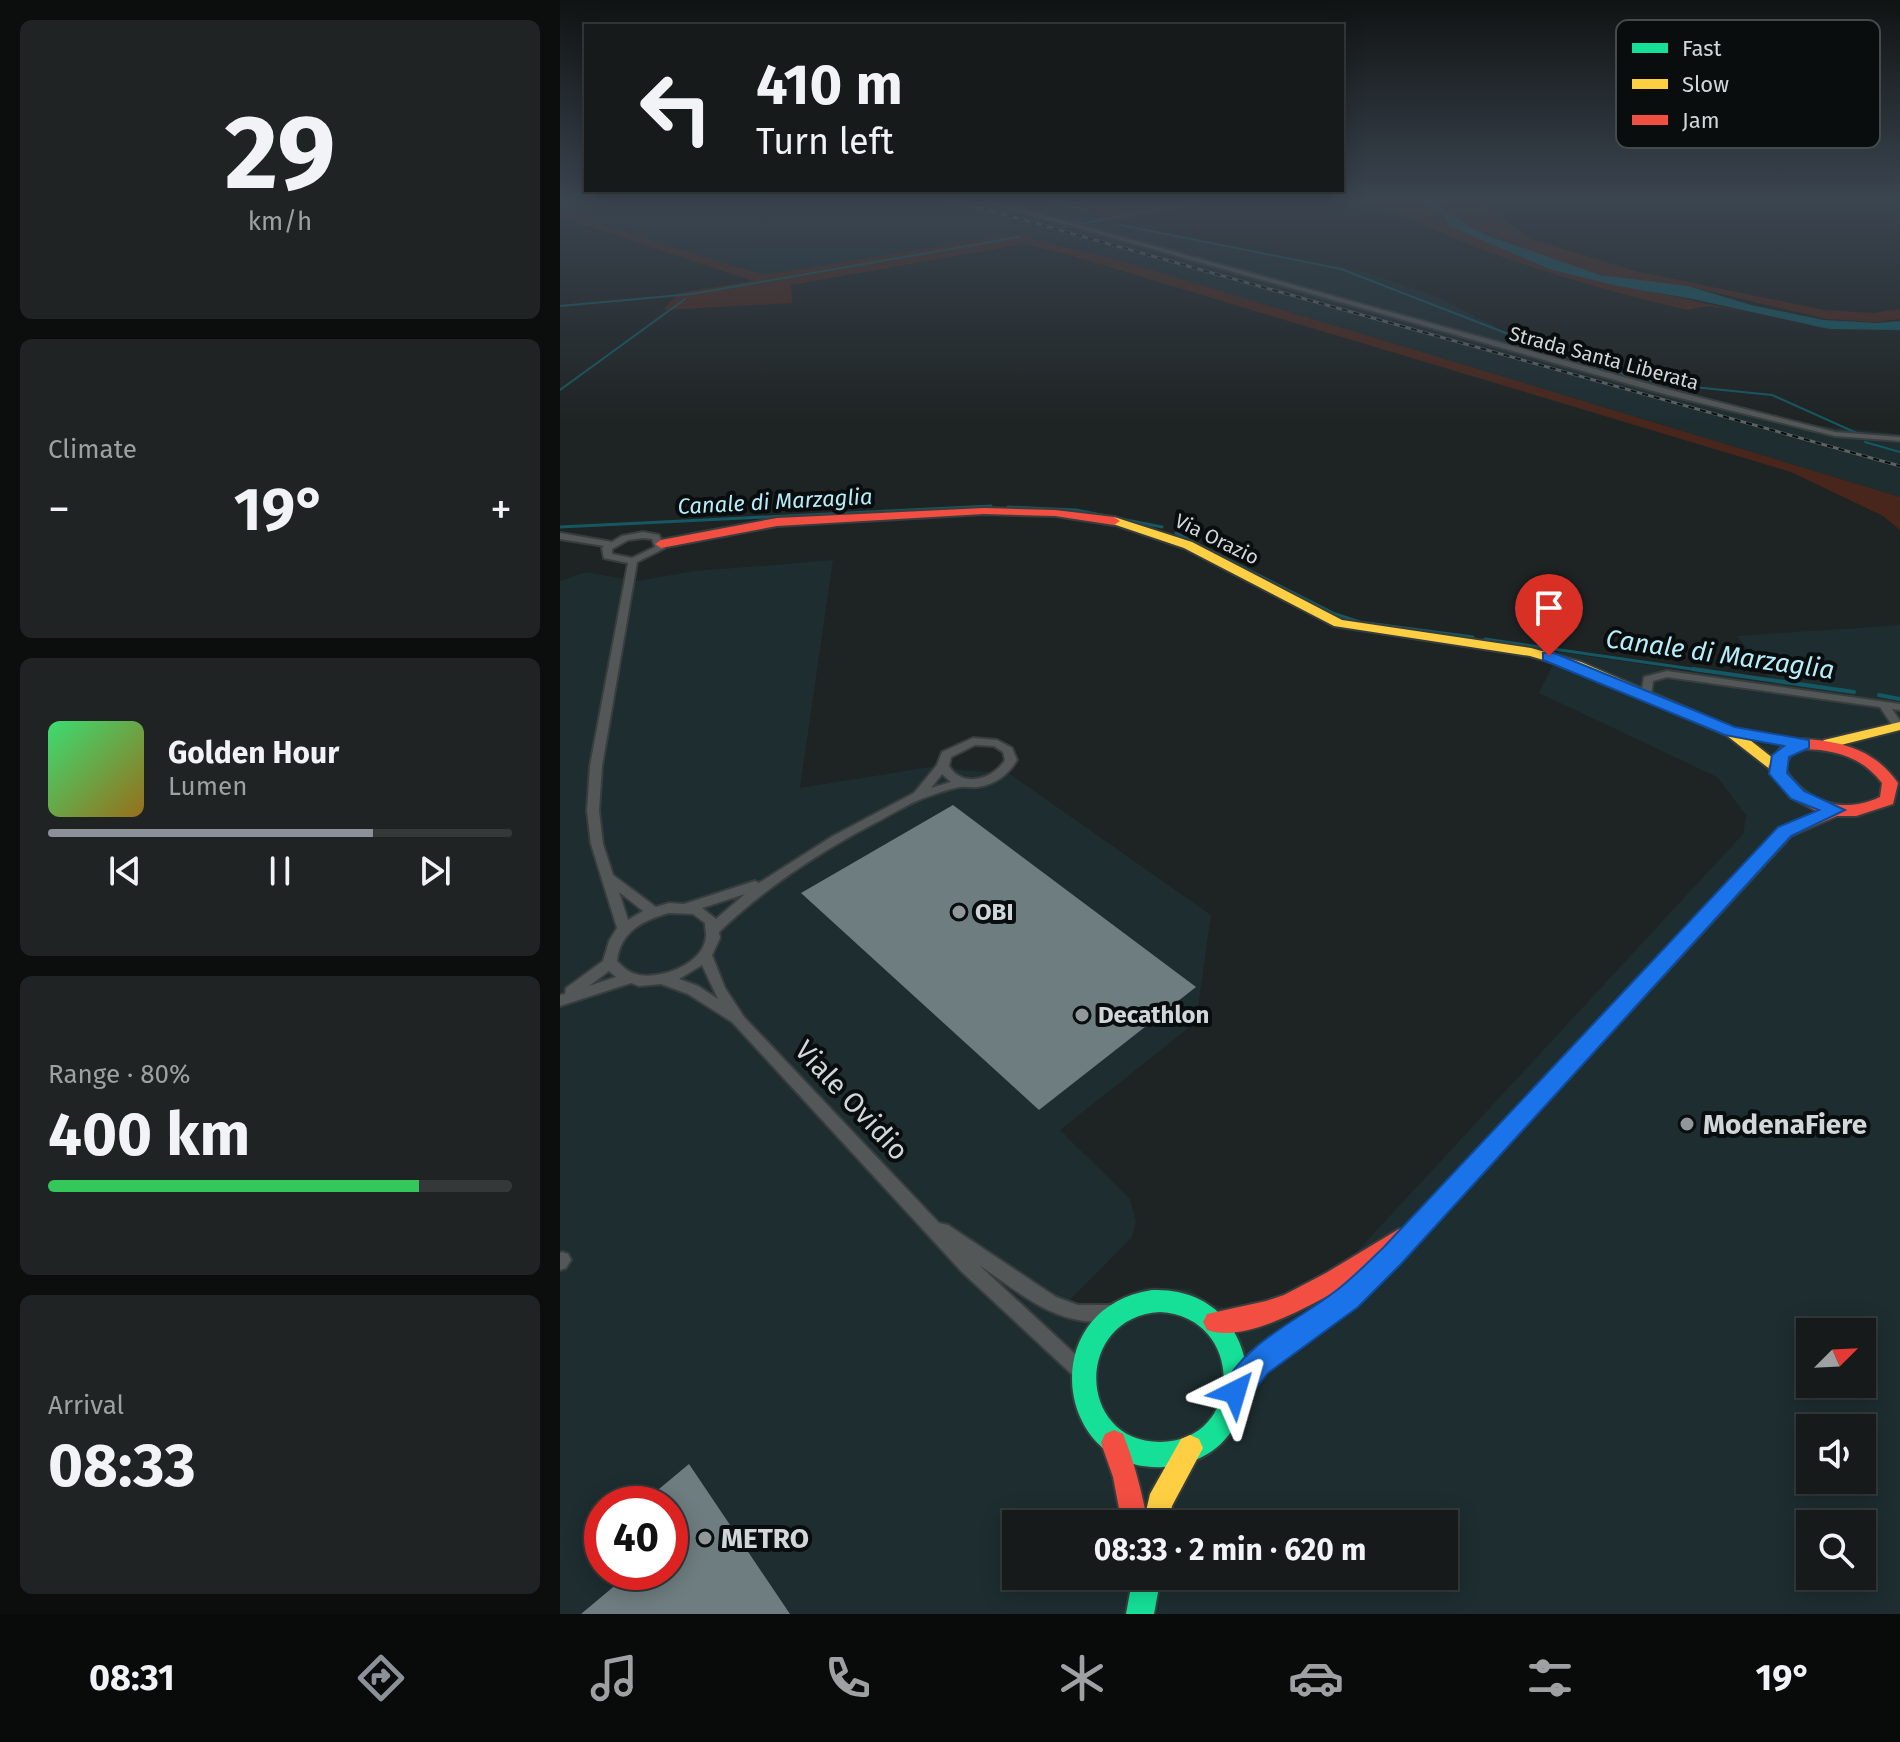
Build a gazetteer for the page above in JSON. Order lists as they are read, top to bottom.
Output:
{
  "streets": {
    "street": ["Strada Santa Liberata", "Via Orazio", "Viale Ovidio"]
  },
  "water": ["Canale di Marzaglia"],
  "places": [
    "OBI",
    "Decathlon",
    "ModenaFiere",
    "METRO"
  ],
  "legend": ["Fast", "Slow", "Jam"],
  "north": "top right",
  "page": {
    "tile": [
      ["29", "km/h"],
      "Climate",
      ["Range · 80%", "400 km"],
      ["Arrival", "08:33"]
    ],
    "turn": ["410 m", "Turn left"],
    "heat": ["−", "19°", "+"],
    "song": ["Golden Hour", "Lumen"],
    "limit": "40",
    "trip": "08:33 · 2 min · 620 m",
    "tabs": ["08:31", "19°"]
  }
}
